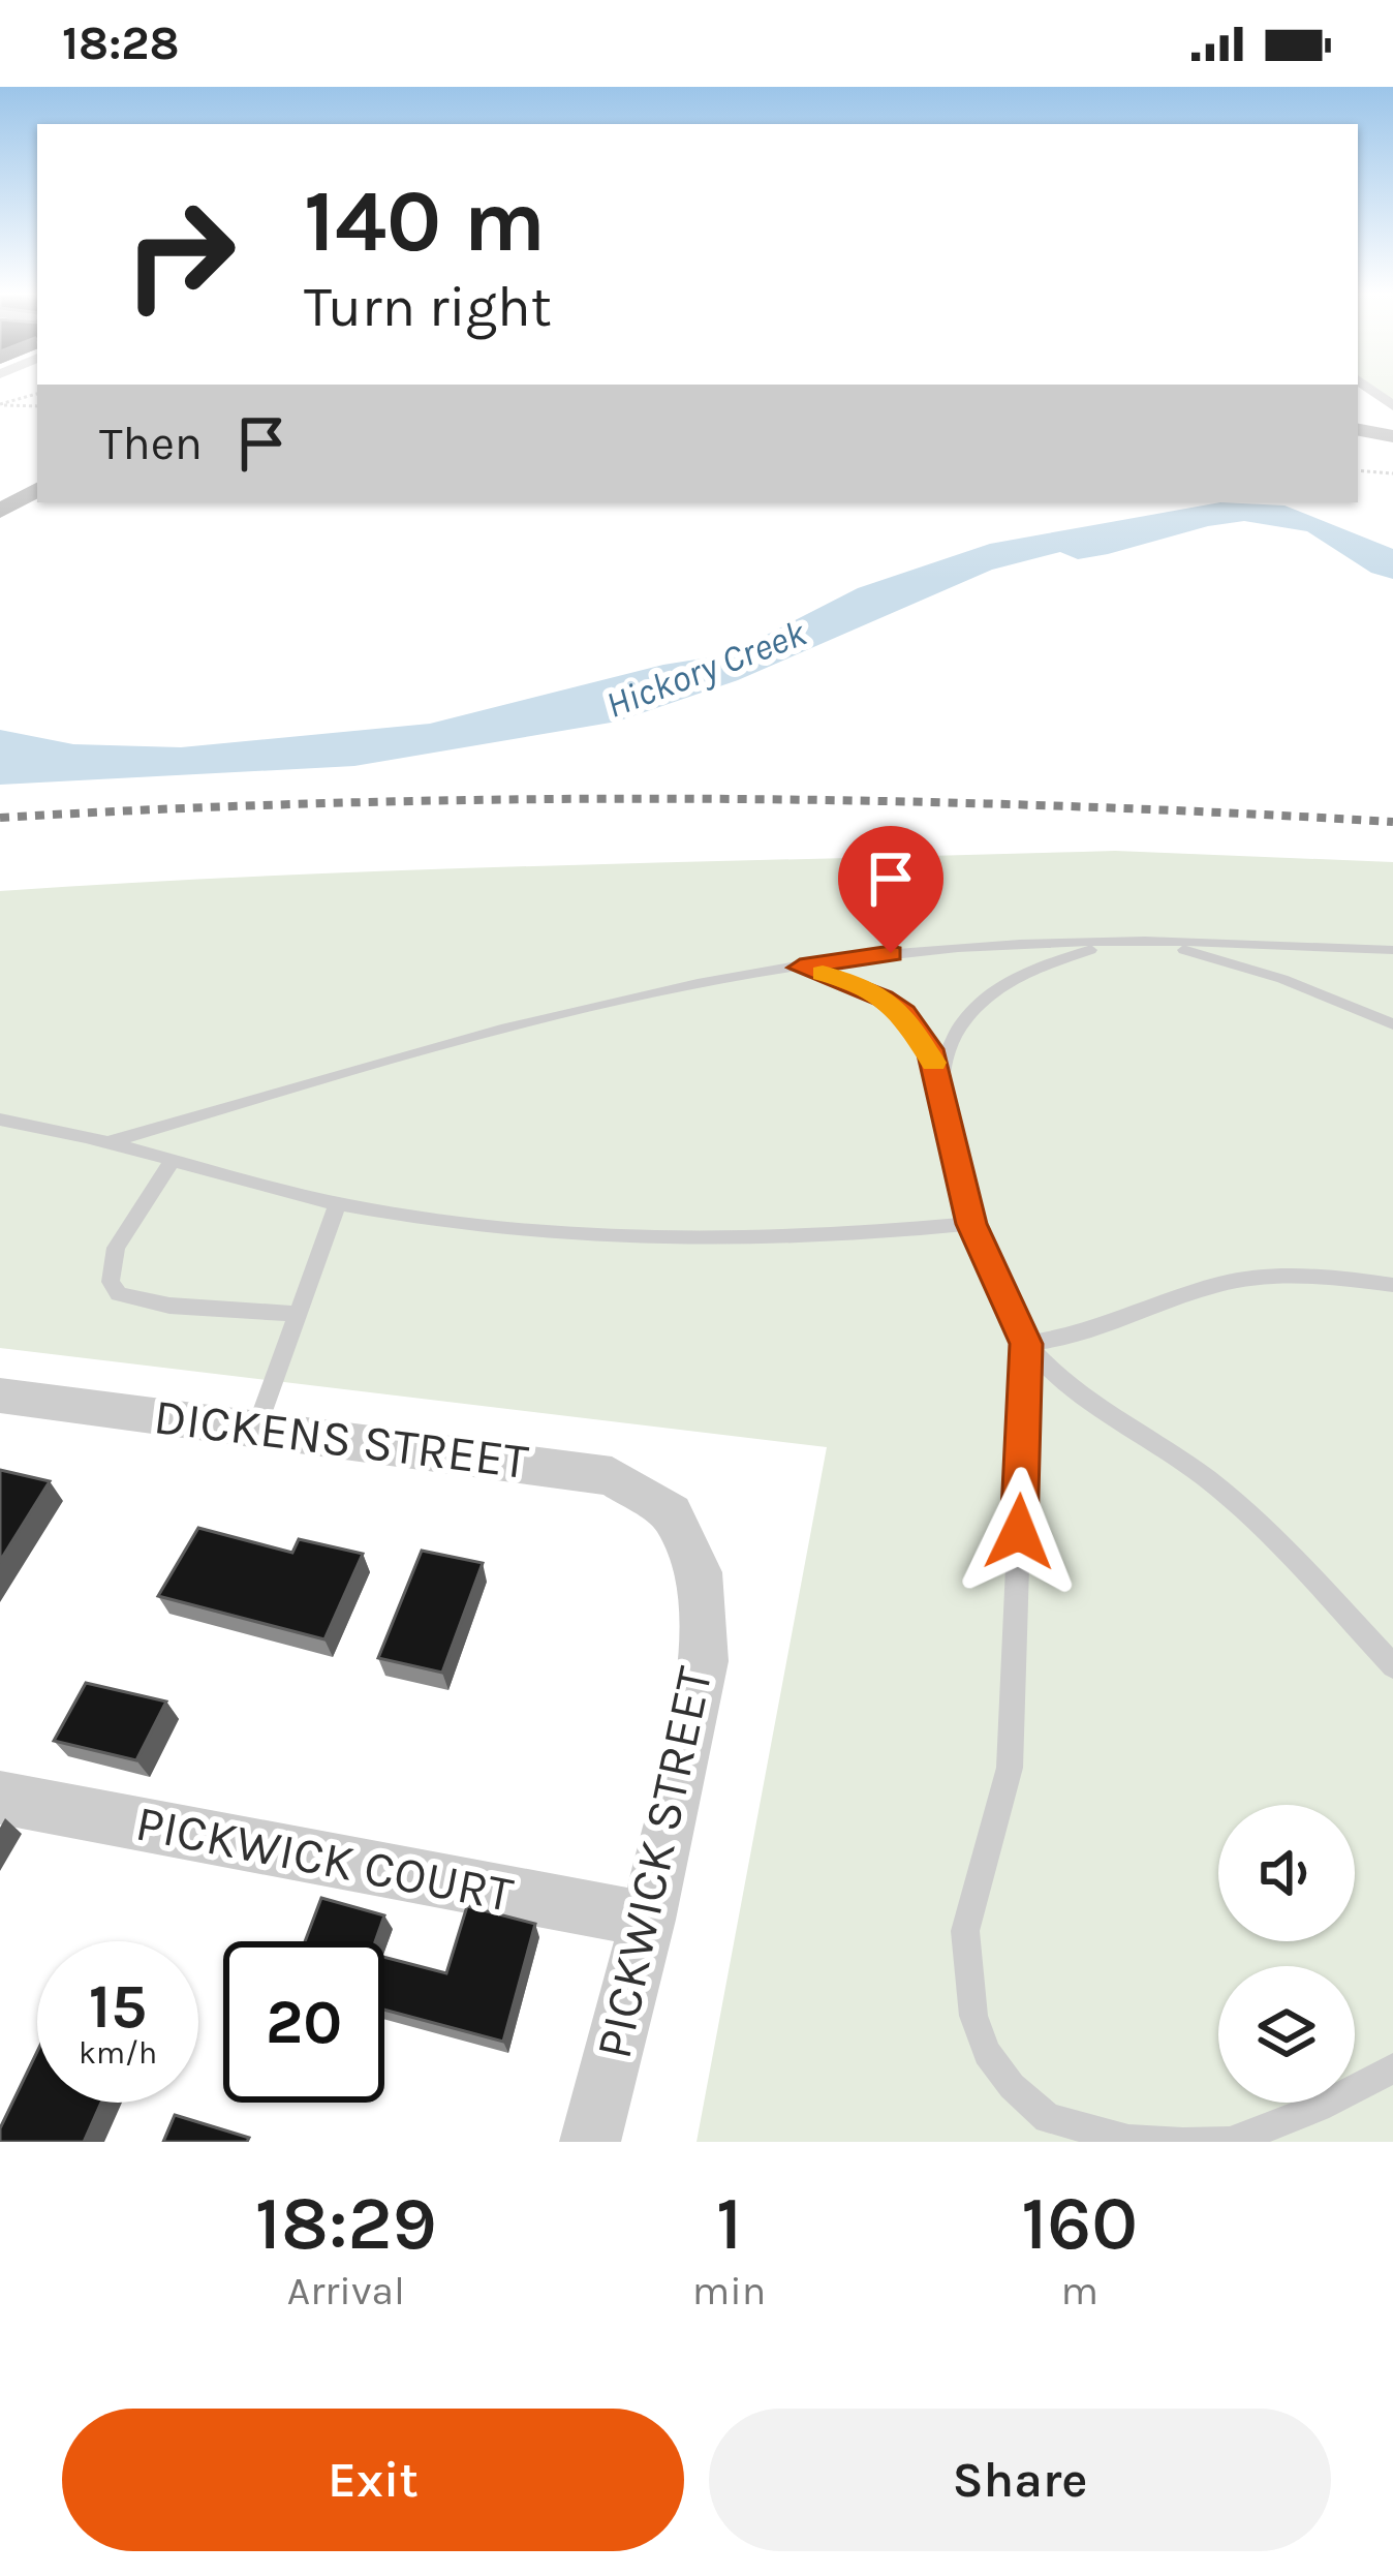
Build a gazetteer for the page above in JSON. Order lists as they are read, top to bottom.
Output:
{
  "streets": {
    "street": ["DICKENS STREET", "PICKWICK COURT", "PICKWICK STREET"]
  },
  "crossings": [
    ["DICKENS STREET", "PICKWICK STREET"],
    ["PICKWICK COURT", "PICKWICK STREET"]
  ],
  "water": ["Hickory Creek"],
  "page": {
    "status": "18:28",
    "turn": ["140 m", "Turn right"],
    "then": "Then",
    "speed": "15 km/h",
    "limit": "20",
    "eta": [
      "18:29",
      "Arrival",
      "1",
      "min",
      "160",
      "m"
    ],
    "buttons": ["Exit", "Share"]
  }
}
